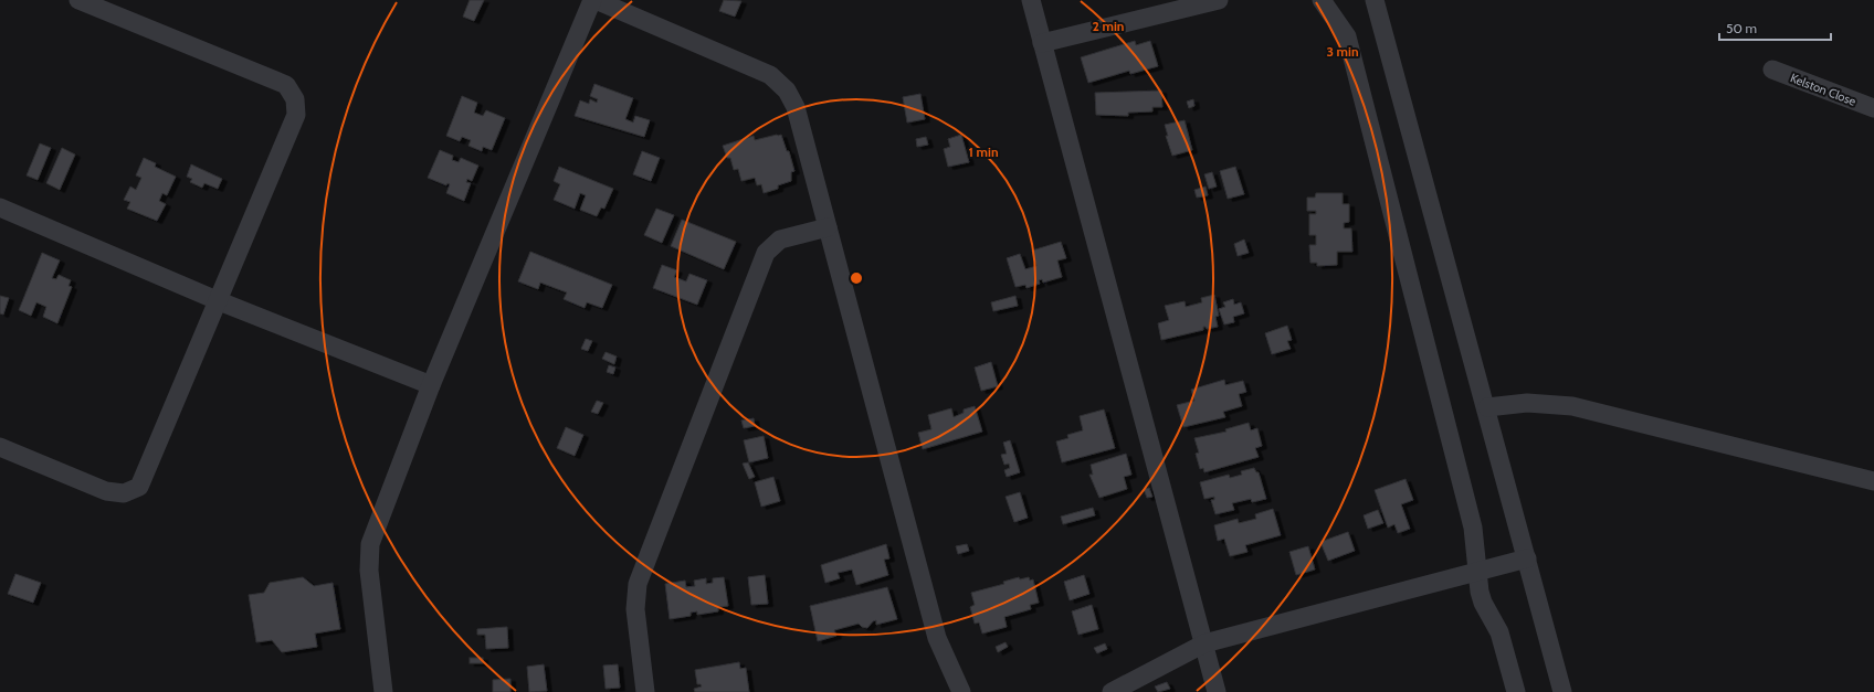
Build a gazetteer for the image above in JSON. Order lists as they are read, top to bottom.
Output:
{
  "streets": {
    "street": ["Kelston Close"]
  },
  "scale_bar": "50 m",
  "rings": ["2 min", "3 min", "1 min"]
}
